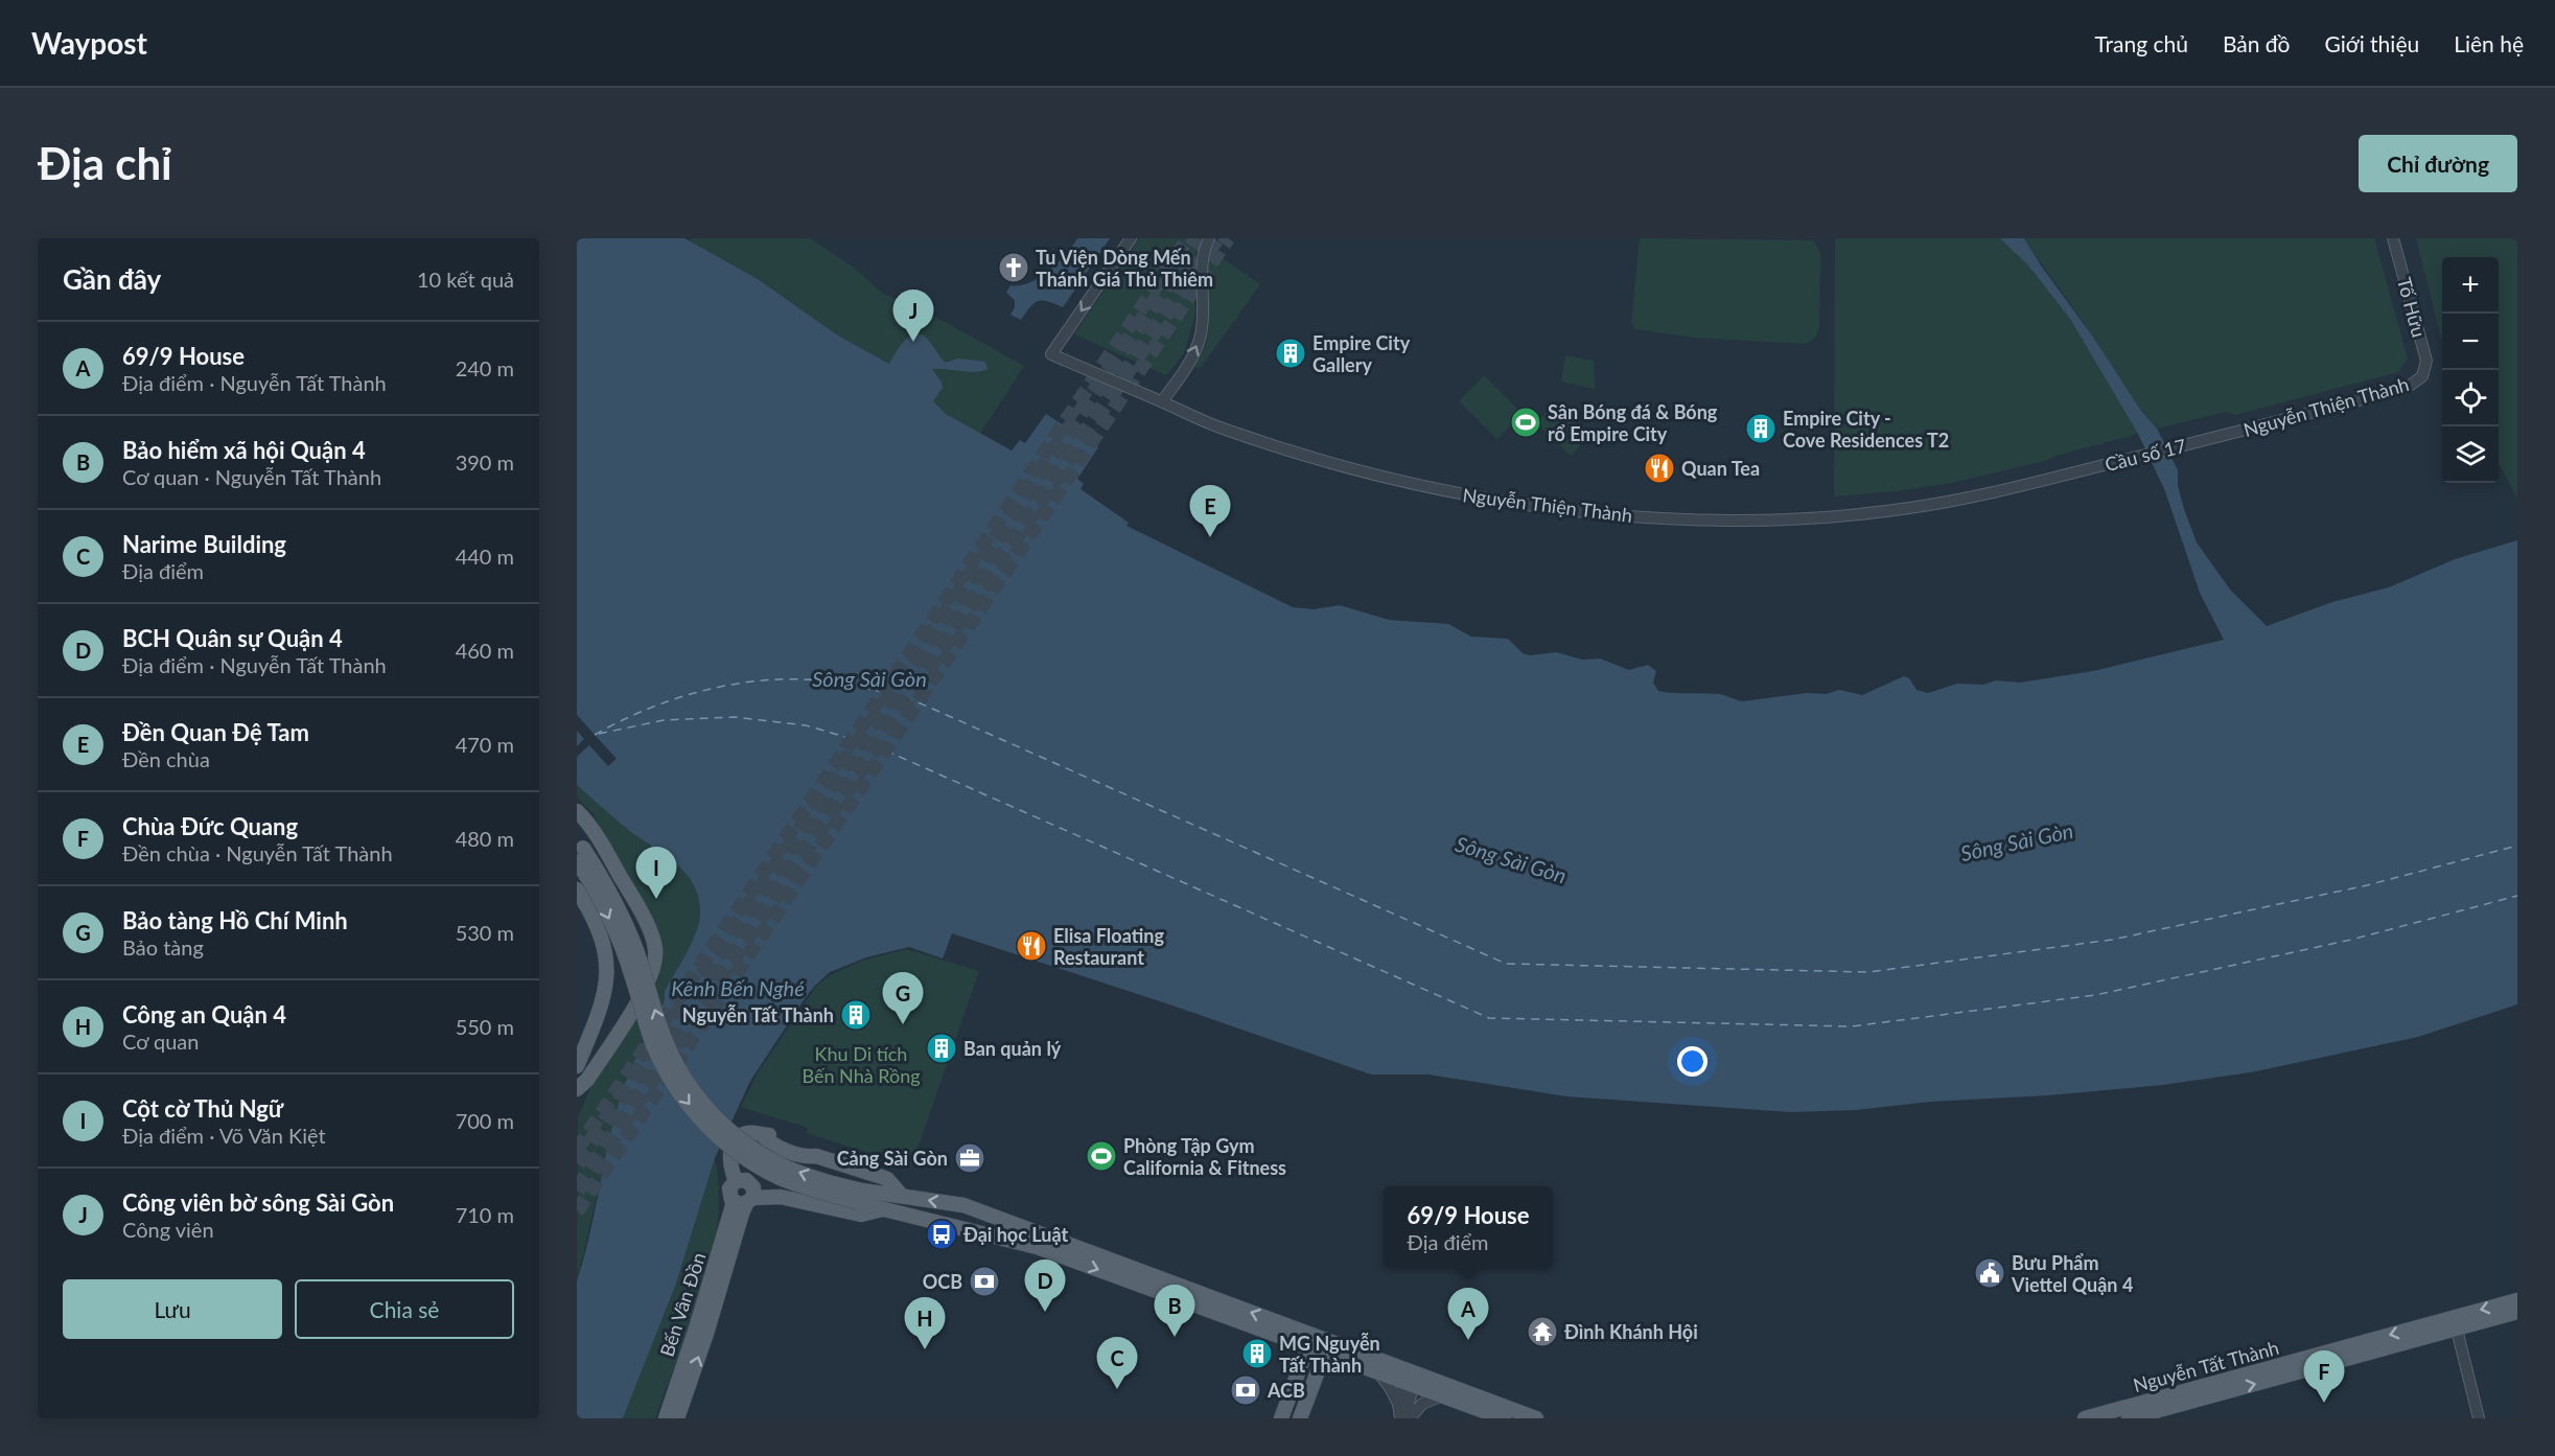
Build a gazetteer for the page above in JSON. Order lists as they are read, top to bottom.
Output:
{
  "streets": {
    "main road": ["Bến Vân Đồn", "Nguyễn Tất Thành"],
    "street": ["Tố Hữu", "Nguyễn Thiện Thành", "Cầu số 17"]
  },
  "crossings": [
    ["Tố Hữu", "Nguyễn Thiện Thành"],
    ["Nguyễn Thiện Thành", "Cầu số 17"]
  ],
  "water": ["Sông Sài Gòn", "Kênh Bến Nghé"],
  "parks": ["Khu Di tích Bến Nhà Rồng"],
  "places": {
    "church": ["Tu Viện Dòng Mến Thánh Giá Thủ Thiêm"],
    "building": [
      "Empire City Gallery",
      "Empire City - Cove Residences T2",
      "Nguyễn Tất Thành",
      "Ban quản lý",
      "MG Nguyễn Tất Thành"
    ],
    "sports": ["Sân Bóng đá & Bóng rổ Empire City", "Phòng Tập Gym California & Fitness"],
    "restaurant": ["Quan Tea", "Elisa Floating Restaurant"],
    "office": ["Cảng Sài Gòn"],
    "bus stop": ["Đại học Luật"],
    "public building": ["Bưu Phẩm Viettel Quận 4"],
    "bank": ["OCB", "ACB"],
    "temple": ["Đình Khánh Hội"]
  },
  "page": {
    "header": "Waypost",
    "nav": [
      "Trang chủ",
      "Bản đồ",
      "Giới thiệu",
      "Liên hệ"
    ],
    "buttons": [
      "Chỉ đường",
      ["Lưu", "Chia sẻ"]
    ],
    "title": "Địa chỉ",
    "heading": ["Gần đây", "10 kết quả"],
    "map_buttons": ["+", "−"],
    "pins": [
      "J",
      "E",
      "I",
      "G",
      "D",
      "B",
      "A",
      "H",
      "C",
      "F"
    ],
    "list": [
      {
        "mark": "A",
        "name": "69/9 House",
        "note": "Địa điểm · Nguyễn Tất Thành",
        "value": "240 m"
      },
      {
        "mark": "B",
        "name": "Bảo hiểm xã hội Quận 4",
        "note": "Cơ quan · Nguyễn Tất Thành",
        "value": "390 m"
      },
      {
        "mark": "C",
        "name": "Narime Building",
        "note": "Địa điểm",
        "value": "440 m"
      },
      {
        "mark": "D",
        "name": "BCH Quân sự Quận 4",
        "note": "Địa điểm · Nguyễn Tất Thành",
        "value": "460 m"
      },
      {
        "mark": "E",
        "name": "Đền Quan Đệ Tam",
        "note": "Đền chùa",
        "value": "470 m"
      },
      {
        "mark": "F",
        "name": "Chùa Đức Quang",
        "note": "Đền chùa · Nguyễn Tất Thành",
        "value": "480 m"
      },
      {
        "mark": "G",
        "name": "Bảo tàng Hồ Chí Minh",
        "note": "Bảo tàng",
        "value": "530 m"
      },
      {
        "mark": "H",
        "name": "Công an Quận 4",
        "note": "Cơ quan",
        "value": "550 m"
      },
      {
        "mark": "I",
        "name": "Cột cờ Thủ Ngữ",
        "note": "Địa điểm · Võ Văn Kiệt",
        "value": "700 m"
      },
      {
        "mark": "J",
        "name": "Công viên bờ sông Sài Gòn",
        "note": "Công viên",
        "value": "710 m"
      }
    ],
    "popup": ["69/9 House", "Địa điểm"]
  }
}
